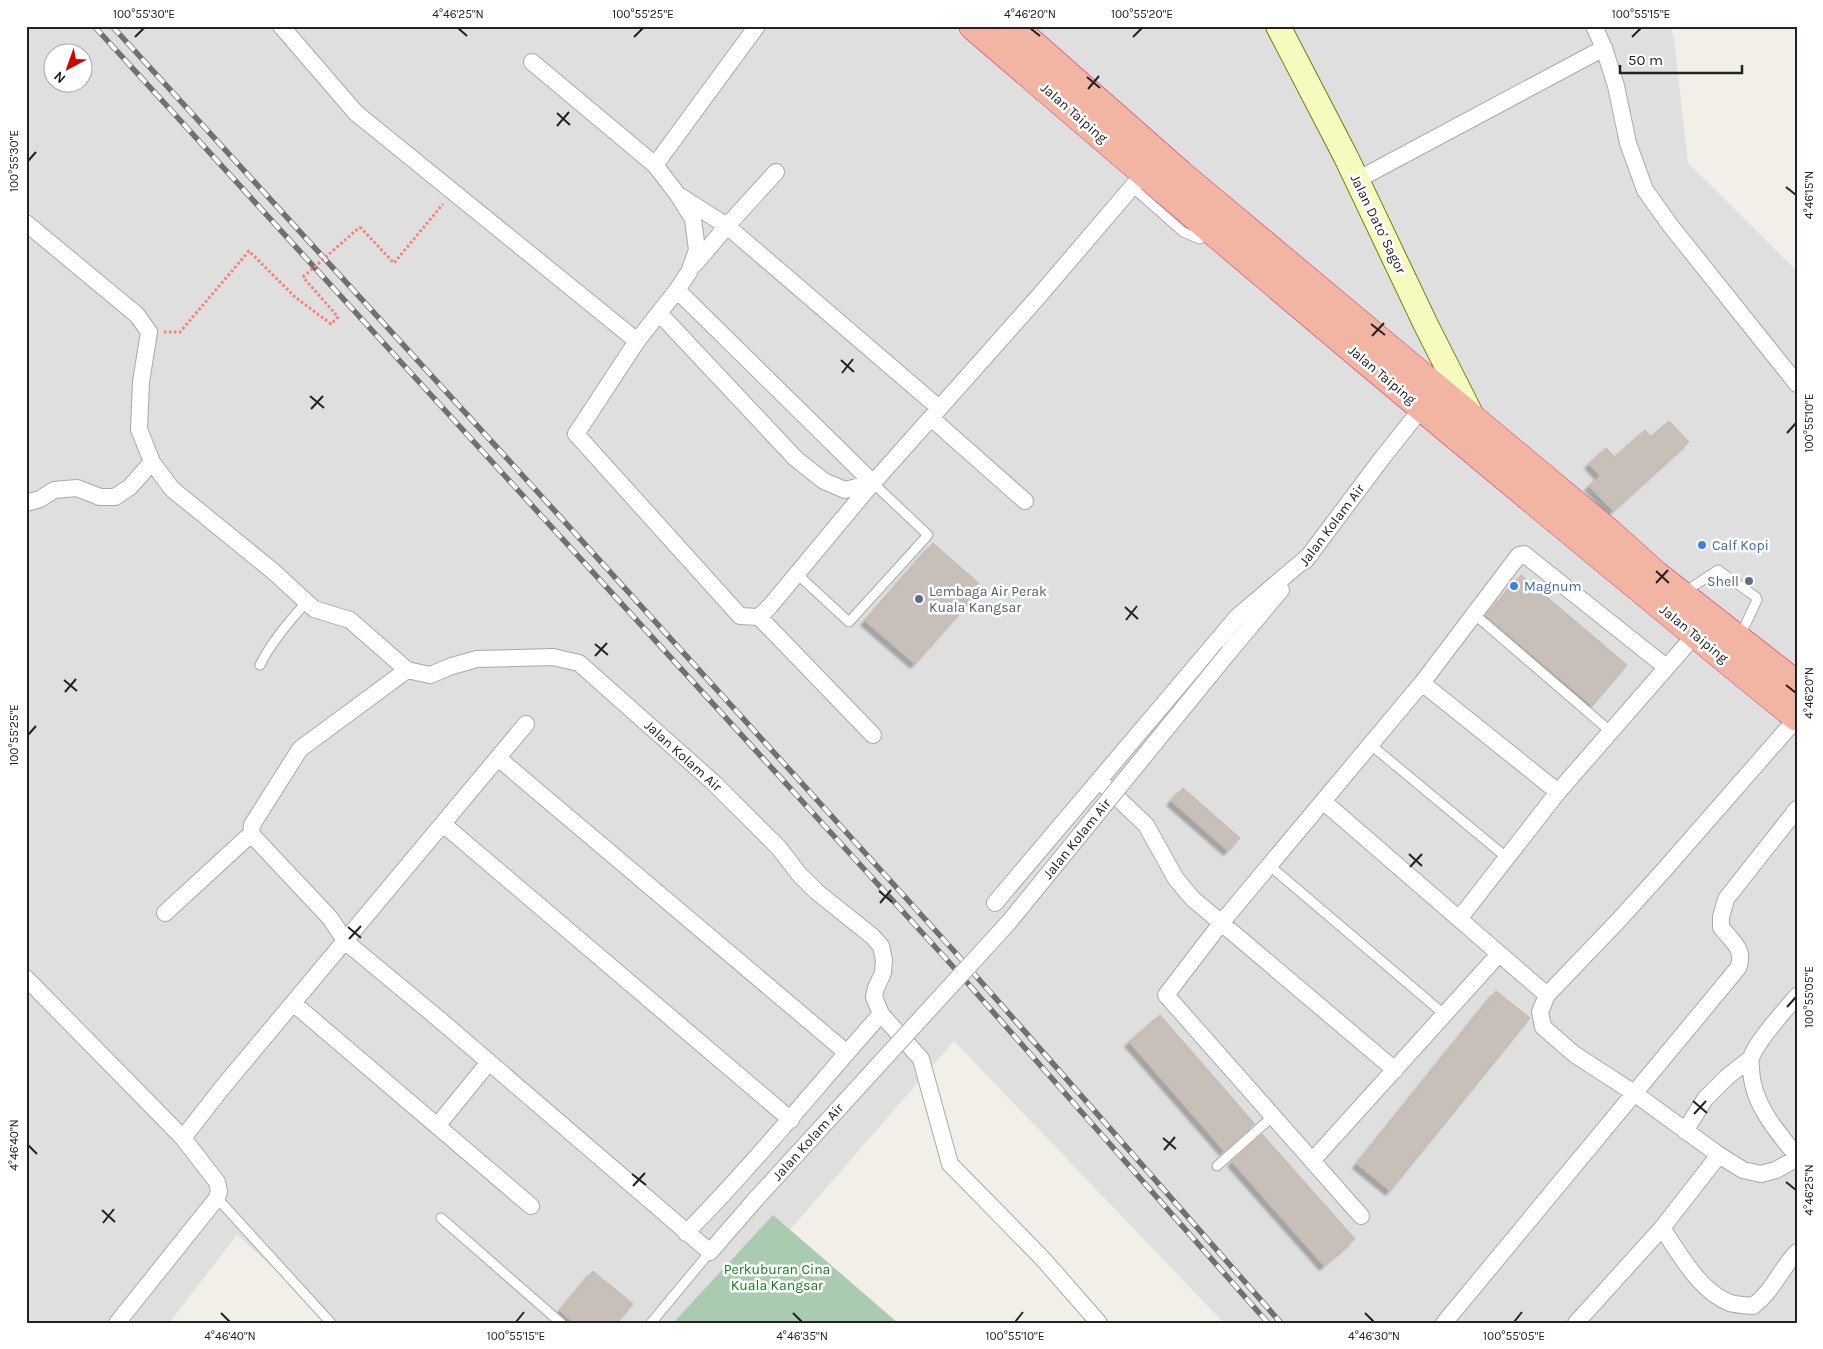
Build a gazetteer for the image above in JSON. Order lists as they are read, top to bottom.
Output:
{
  "streets": {
    "highway": ["Jalan Taiping"],
    "main road": ["Jalan Dato' Sagor"],
    "street": ["Jalan Kolam Air"]
  },
  "crossings": [
    ["Jalan Taiping", "Jalan Dato' Sagor"],
    ["Jalan Taiping", "Jalan Kolam Air"]
  ],
  "parks": ["Perkuburan Cina Kuala Kangsar"],
  "places": [
    "Calf Kopi",
    "Shell",
    "Magnum",
    "Lembaga Air Perak Kuala Kangsar"
  ],
  "scale_bar": "50 m",
  "north": "bottom left",
  "coordinates": [
    "100°55'30\"E",
    "4°46'25\"N",
    "100°55'25\"E",
    "4°46'20\"N",
    "100°55'20\"E",
    "100°55'15\"E",
    "4°46'15\"N",
    "100°55'10\"E",
    "100°55'05\"E",
    "4°46'40\"N",
    "4°46'35\"N",
    "4°46'30\"N"
  ]
}
